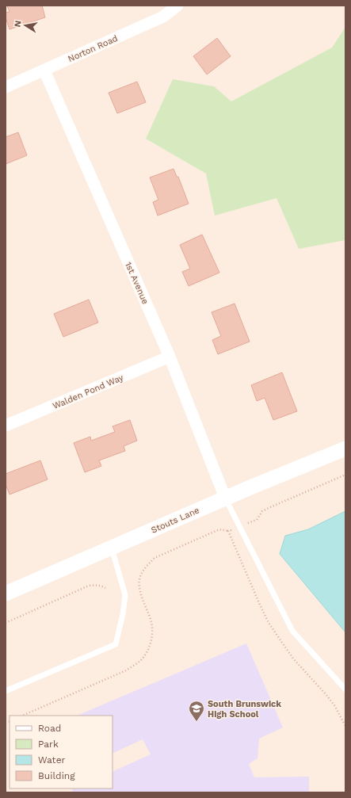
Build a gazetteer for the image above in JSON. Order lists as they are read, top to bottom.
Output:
{
  "streets": {
    "street": [
      "Norton Road",
      "1st Avenue",
      "Walden Pond Way",
      "Stouts Lane"
    ]
  },
  "crossings": [
    ["Norton Road", "1st Avenue"],
    ["1st Avenue", "Walden Pond Way"],
    ["1st Avenue", "Stouts Lane"]
  ],
  "places": {
    "school or university": ["South Brunswick High School"]
  },
  "legend": [
    "Road",
    "Park",
    "Water",
    "Building"
  ],
  "north": "left"
}
